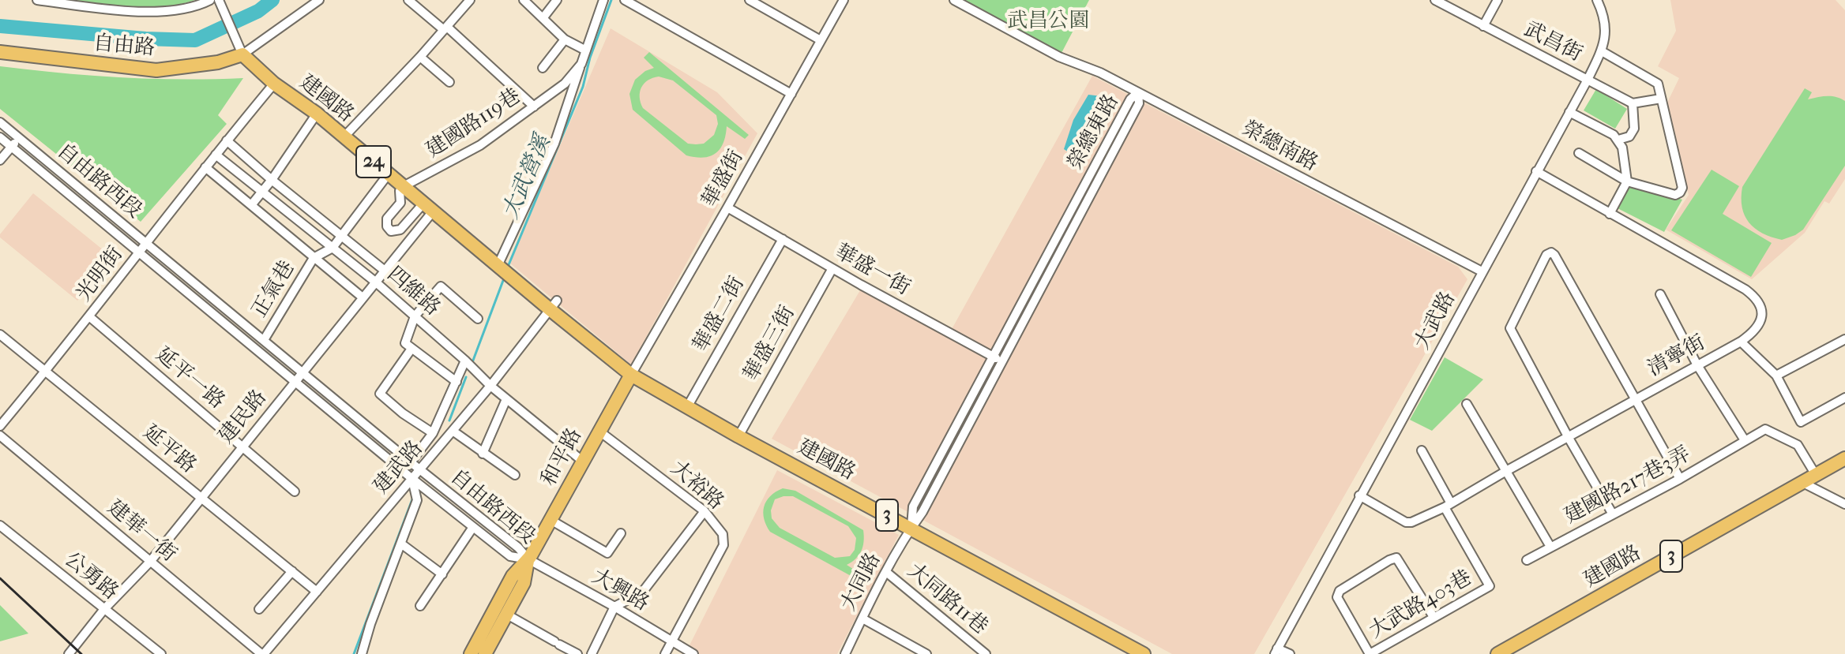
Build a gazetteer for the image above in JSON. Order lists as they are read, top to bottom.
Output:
{
  "streets": {
    "main road": [
      "自由路",
      "建國路",
      "24",
      "和平路",
      "3"
    ],
    "street": [
      "武昌街",
      "建國路119巷",
      "榮總東路",
      "榮總南路",
      "華盛街",
      "自由路西段",
      "華盛一街",
      "光明街",
      "正氣巷",
      "四維路",
      "華盛二街",
      "大武路",
      "華盛三街",
      "清寧街",
      "延平一路",
      "建民路",
      "延平路",
      "建武路",
      "大裕路",
      "建國路217巷3弄",
      "建華一街",
      "公勇路",
      "大同路",
      "大興路",
      "大同路11巷",
      "大武路403巷"
    ]
  },
  "crossings": [
    ["武昌街", "大武路"],
    ["自由路", "建國路"],
    ["建國路", "建國路119巷"],
    ["建國路", "榮總東路"],
    ["建國路", "華盛街"],
    ["建國路", "光明街"],
    ["建國路", "正氣巷"],
    ["建國路", "華盛二街"],
    ["建國路", "華盛三街"],
    ["建國路", "建民路"],
    ["建國路", "和平路"],
    ["建國路", "建武路"],
    ["建國路", "建國路217巷3弄"],
    ["建國路", "大同路"],
    ["榮總東路", "榮總南路"],
    ["榮總東路", "華盛一街"],
    ["榮總東路", "大同路"],
    ["榮總南路", "大武路"],
    ["華盛街", "華盛一街"],
    ["華盛街", "和平路"],
    ["自由路西段", "光明街"],
    ["自由路西段", "正氣巷"],
    ["自由路西段", "建民路"],
    ["自由路西段", "和平路"],
    ["自由路西段", "建武路"],
    ["自由路西段", "大興路"],
    ["華盛一街", "華盛二街"],
    ["華盛一街", "華盛三街"],
    ["光明街", "四維路"],
    ["光明街", "延平一路"],
    ["光明街", "延平路"],
    ["正氣巷", "四維路"],
    ["四維路", "建民路"],
    ["四維路", "和平路"],
    ["四維路", "建武路"],
    ["大武路", "清寧街"],
    ["清寧街", "大武路403巷"],
    ["延平一路", "建民路"],
    ["建民路", "延平路"],
    ["建民路", "建華一街"],
    ["建民路", "公勇路"],
    ["延平路", "建武路"],
    ["和平路", "大裕路"],
    ["和平路", "大興路"],
    ["建武路", "建華一街"],
    ["大裕路", "大興路"],
    ["大同路", "大同路11巷"]
  ],
  "water": ["大武營溪"],
  "parks": ["武昌公園"]
}
